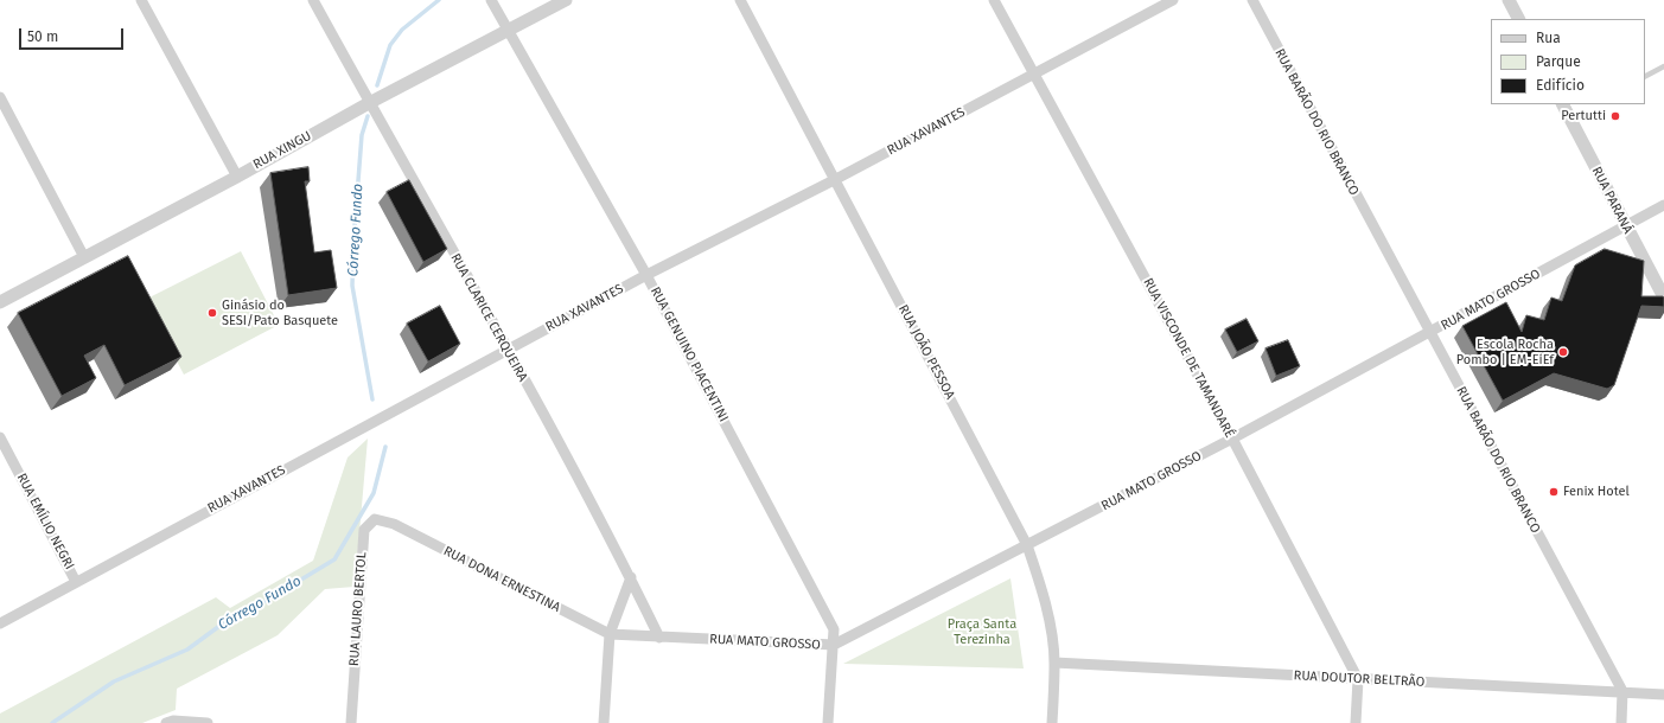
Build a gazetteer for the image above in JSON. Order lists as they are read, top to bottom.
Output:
{
  "streets": {
    "street": [
      "RUA BARÃO DO RIO BRANCO",
      "RUA XAVANTES",
      "RUA XINGU",
      "RUA PARANÁ",
      "RUA MATO GROSSO",
      "RUA CLARICE CERQUEIRA",
      "RUA JOÃO PESSOA",
      "RUA GENUINO PIACENTINI",
      "RUA VISCONDE DE TAMANDARÉ",
      "RUA EMÍLIO NEGRI",
      "RUA DONA ERNESTINA",
      "RUA LAURO BERTOL",
      "RUA DOUTOR BELTRÃO"
    ]
  },
  "crossings": [
    ["RUA BARÃO DO RIO BRANCO", "RUA MATO GROSSO"],
    ["RUA BARÃO DO RIO BRANCO", "RUA DOUTOR BELTRÃO"],
    ["RUA XAVANTES", "RUA CLARICE CERQUEIRA"],
    ["RUA XAVANTES", "RUA JOÃO PESSOA"],
    ["RUA XAVANTES", "RUA GENUINO PIACENTINI"],
    ["RUA XAVANTES", "RUA VISCONDE DE TAMANDARÉ"],
    ["RUA XAVANTES", "RUA EMÍLIO NEGRI"],
    ["RUA XINGU", "RUA CLARICE CERQUEIRA"],
    ["RUA XINGU", "RUA GENUINO PIACENTINI"],
    ["RUA PARANÁ", "RUA MATO GROSSO"],
    ["RUA MATO GROSSO", "RUA CLARICE CERQUEIRA"],
    ["RUA MATO GROSSO", "RUA JOÃO PESSOA"],
    ["RUA MATO GROSSO", "RUA GENUINO PIACENTINI"],
    ["RUA MATO GROSSO", "RUA VISCONDE DE TAMANDARÉ"],
    ["RUA MATO GROSSO", "RUA DONA ERNESTINA"],
    ["RUA JOÃO PESSOA", "RUA DOUTOR BELTRÃO"],
    ["RUA VISCONDE DE TAMANDARÉ", "RUA DOUTOR BELTRÃO"],
    ["RUA DONA ERNESTINA", "RUA LAURO BERTOL"]
  ],
  "water": ["Córrego Fundo"],
  "parks": ["Praça Santa Terezinha"],
  "places": [
    "Pertutti",
    "Ginásio do SESI/Pato Basquete",
    "Escola Rocha Pombo | EM-EiEf",
    "Fenix Hotel"
  ],
  "legend": ["Rua", "Parque", "Edifício"],
  "scale_bar": "50 m"
}
